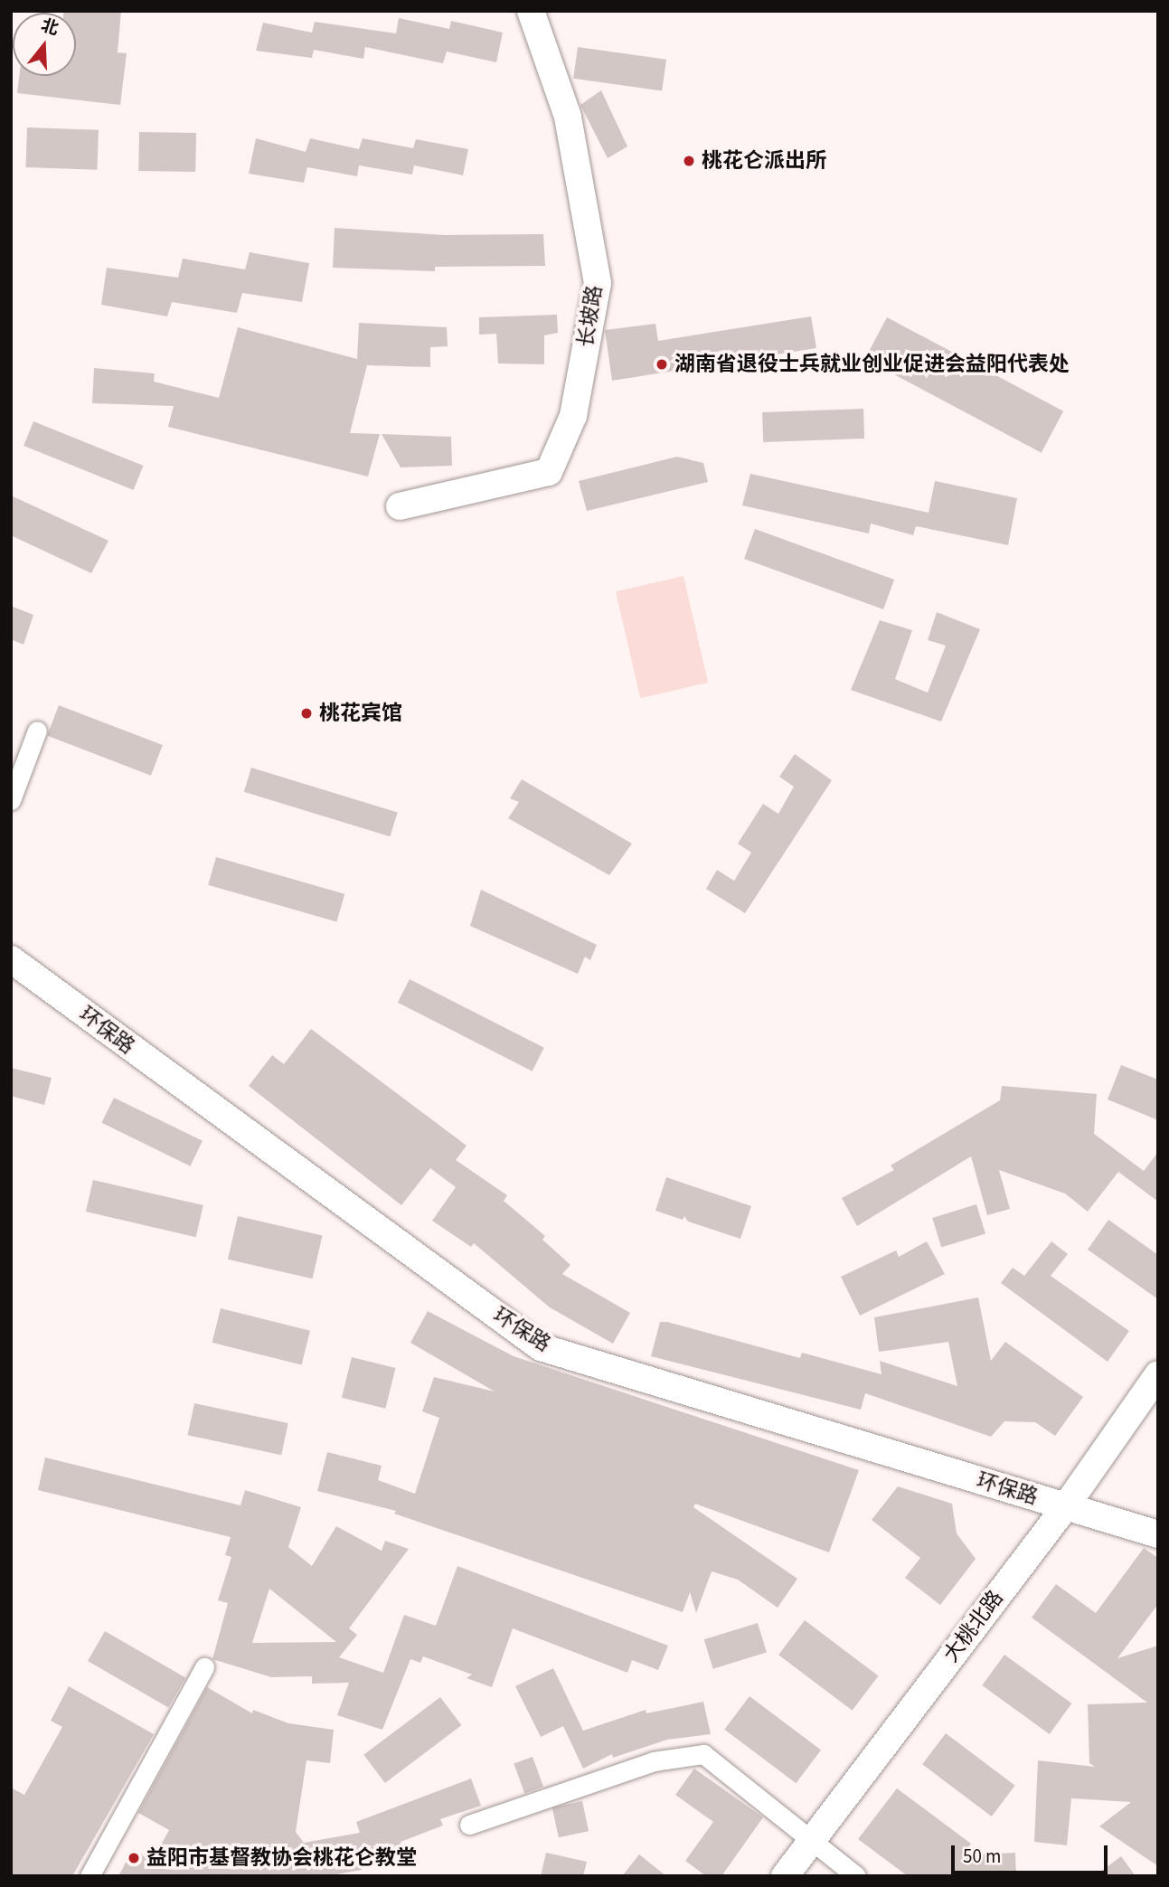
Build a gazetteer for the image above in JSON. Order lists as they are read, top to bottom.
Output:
{
  "streets": {
    "street": ["长坡路", "环保路", "大桃北路"]
  },
  "crossings": [
    ["环保路", "大桃北路"]
  ],
  "places": [
    "桃花仑派出所",
    "湖南省退役士兵就业创业促进会益阳代表处",
    "桃花宾馆",
    "益阳市基督教协会桃花仑教堂"
  ],
  "scale_bar": "50 m",
  "north": "top"
}
